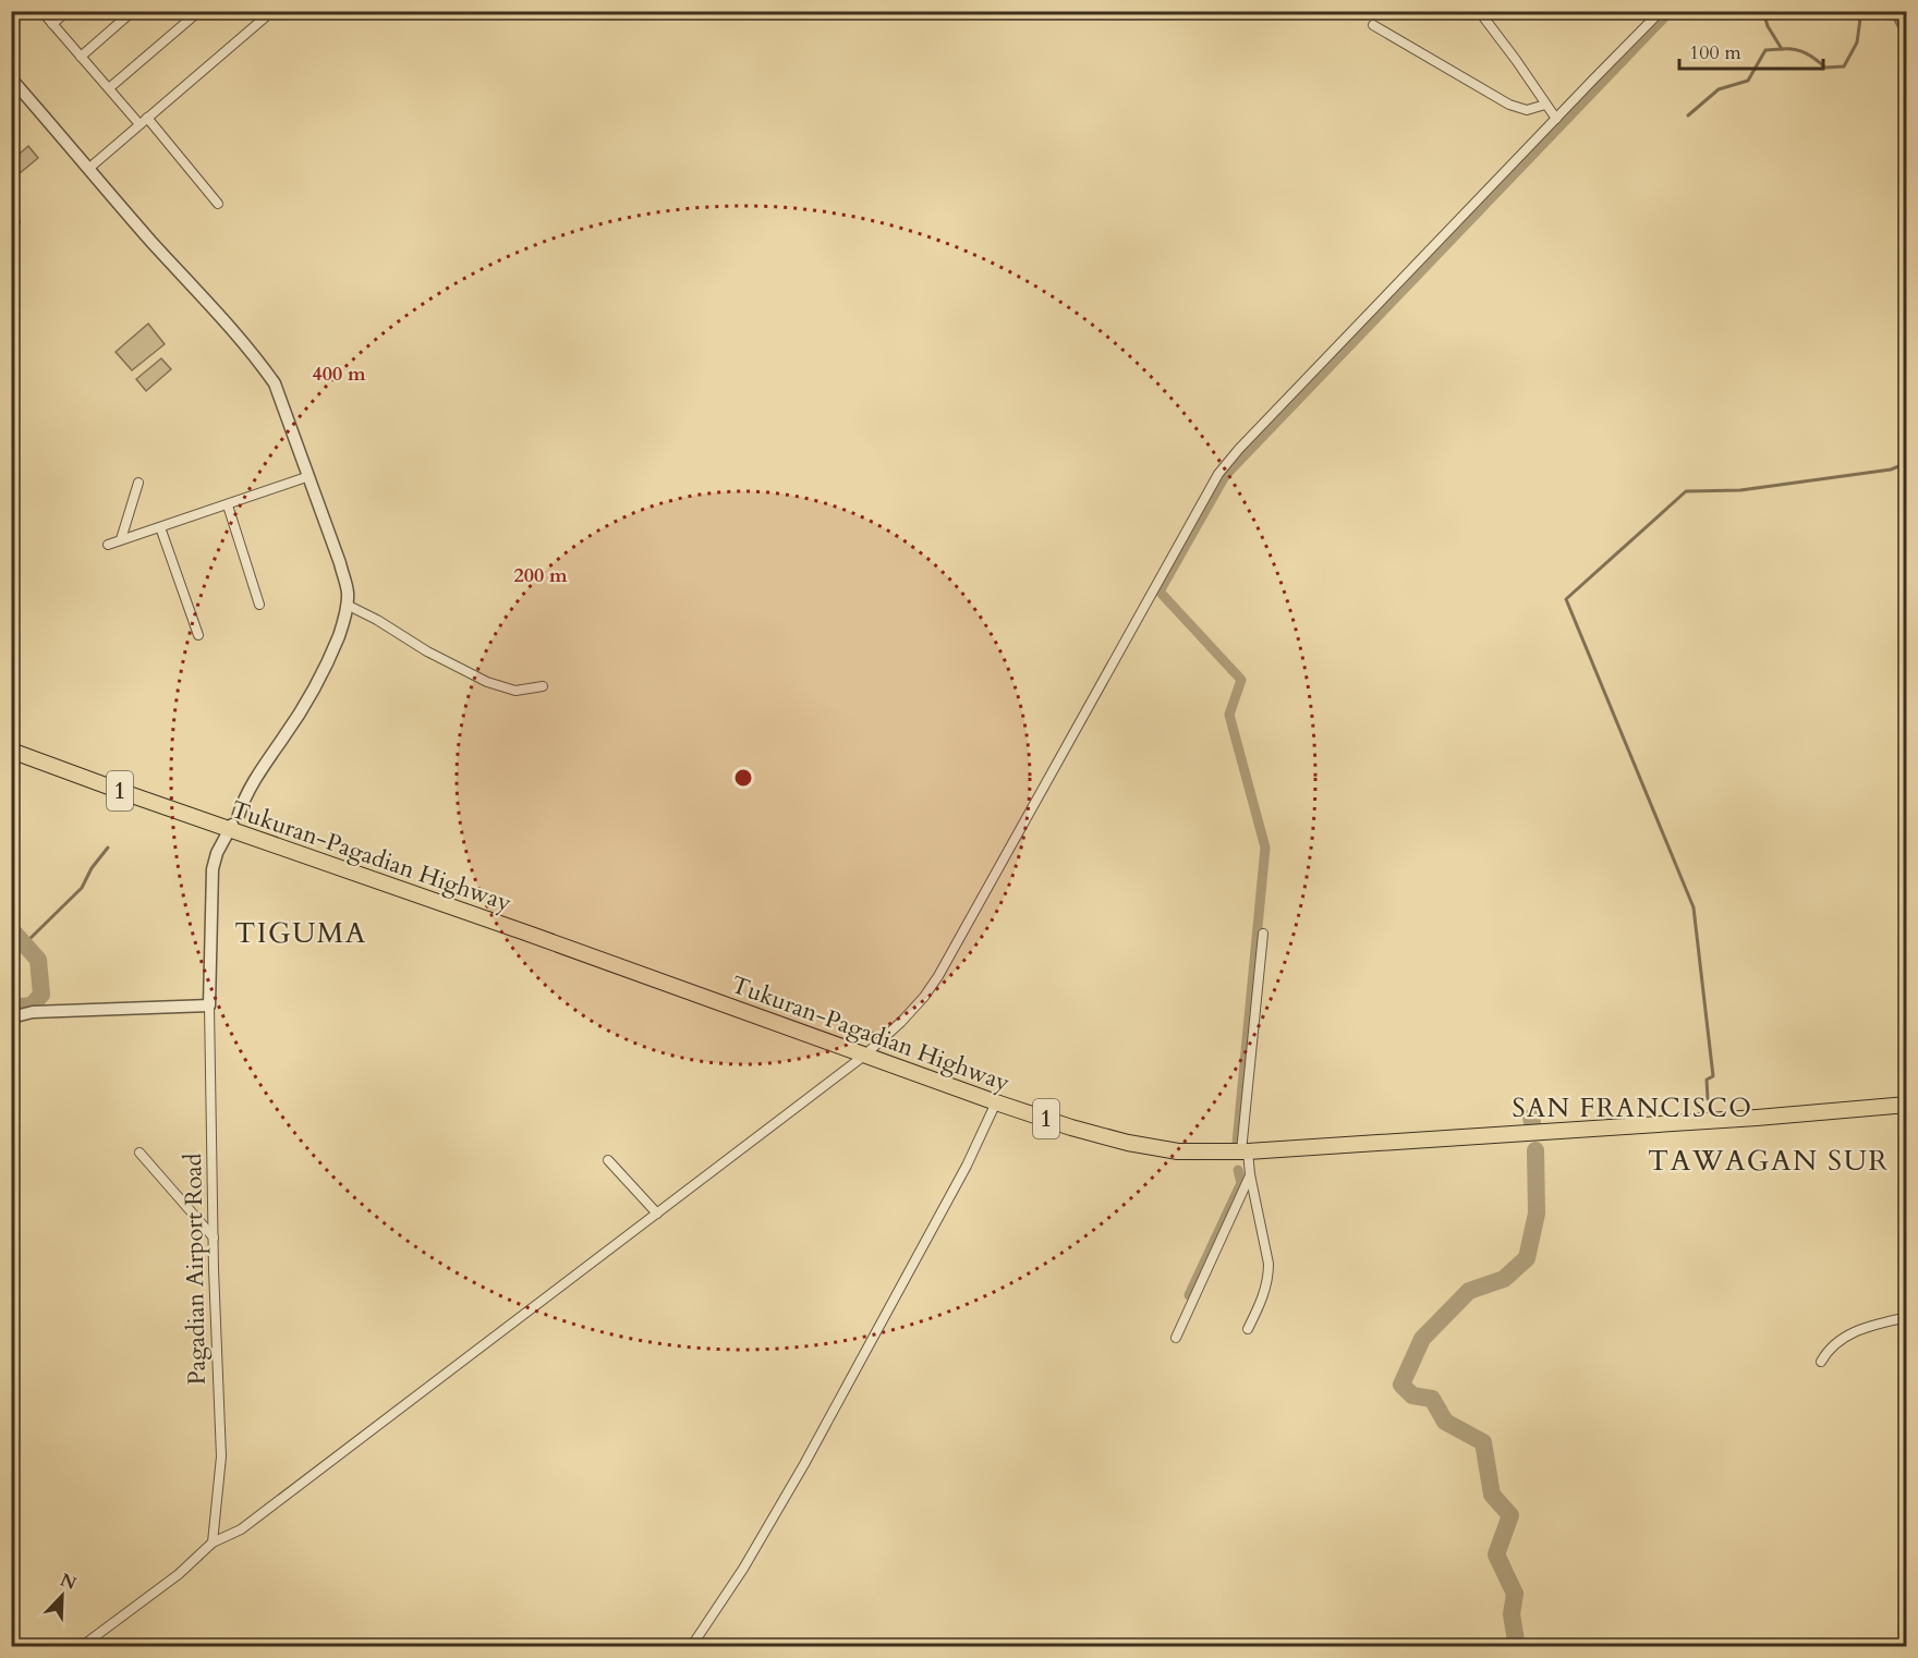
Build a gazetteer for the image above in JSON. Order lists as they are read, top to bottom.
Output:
{
  "streets": {
    "highway": ["1", "Tukuran-Pagadian Highway"],
    "street": ["Pagadian Airport Road"]
  },
  "crossings": [
    ["Tukuran-Pagadian Highway", "Pagadian Airport Road"]
  ],
  "districts": ["TIGUMA", "SAN FRANCISCO", "TAWAGAN SUR"],
  "scale_bar": "100 m",
  "north": "top right",
  "rings": ["400 m", "200 m"]
}
